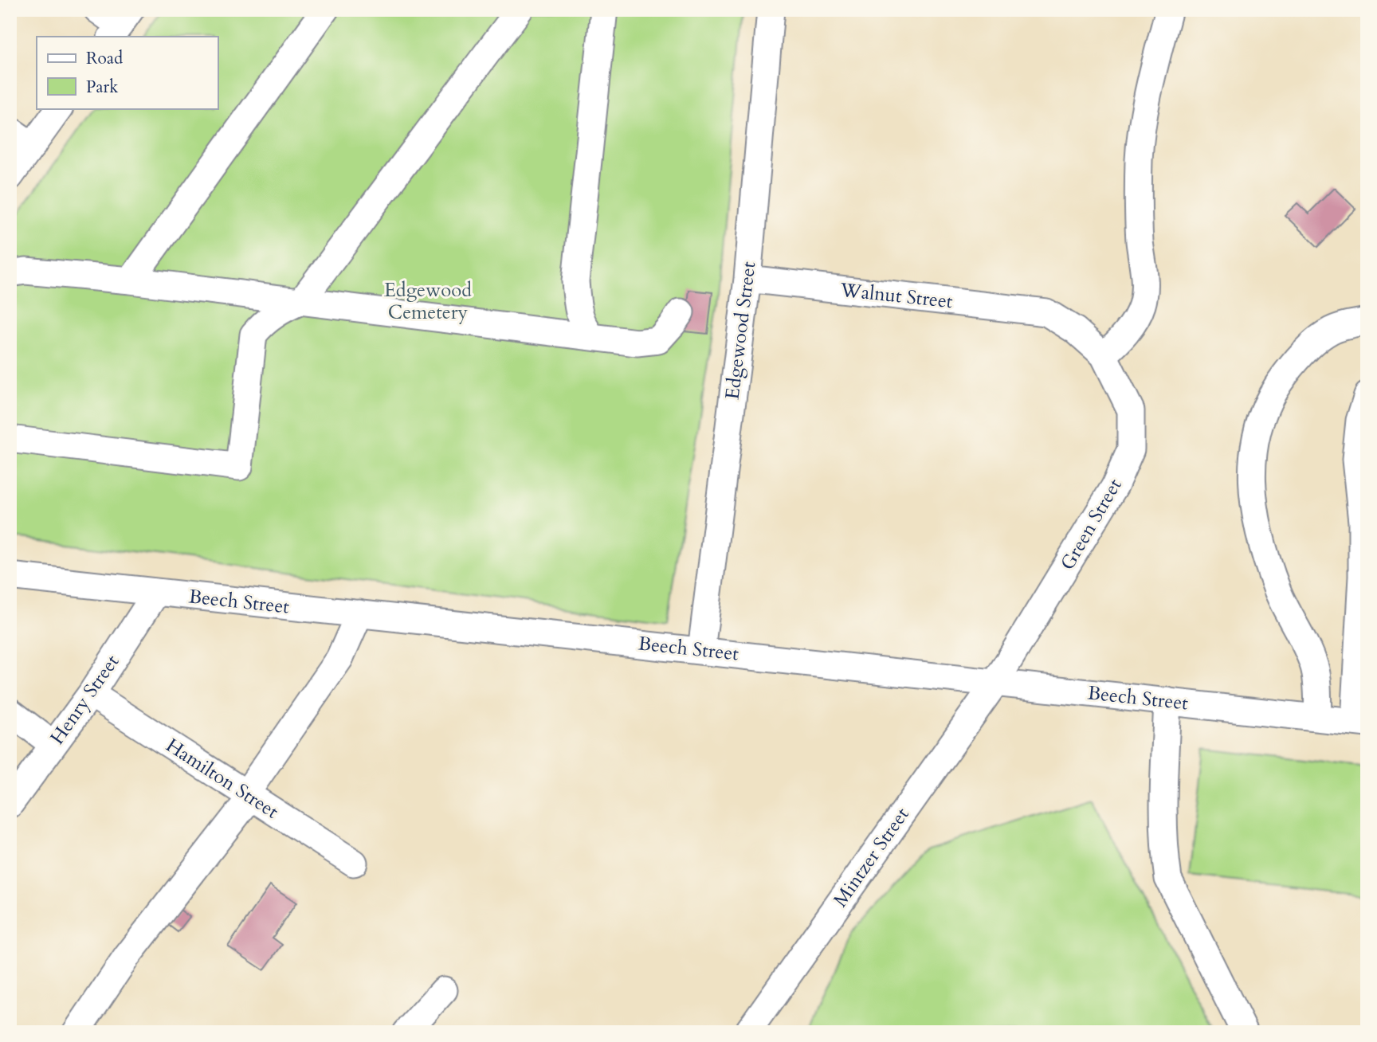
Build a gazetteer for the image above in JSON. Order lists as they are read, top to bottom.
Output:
{
  "streets": {
    "street": [
      "Walnut Street",
      "Edgewood Street",
      "Green Street",
      "Beech Street",
      "Henry Street",
      "Hamilton Street",
      "Mintzer Street"
    ]
  },
  "crossings": [
    ["Walnut Street", "Edgewood Street"],
    ["Walnut Street", "Green Street"],
    ["Edgewood Street", "Beech Street"],
    ["Green Street", "Beech Street"],
    ["Green Street", "Mintzer Street"],
    ["Beech Street", "Henry Street"],
    ["Beech Street", "Mintzer Street"],
    ["Henry Street", "Hamilton Street"]
  ],
  "parks": ["Edgewood Cemetery"],
  "legend": ["Road", "Park"]
}
